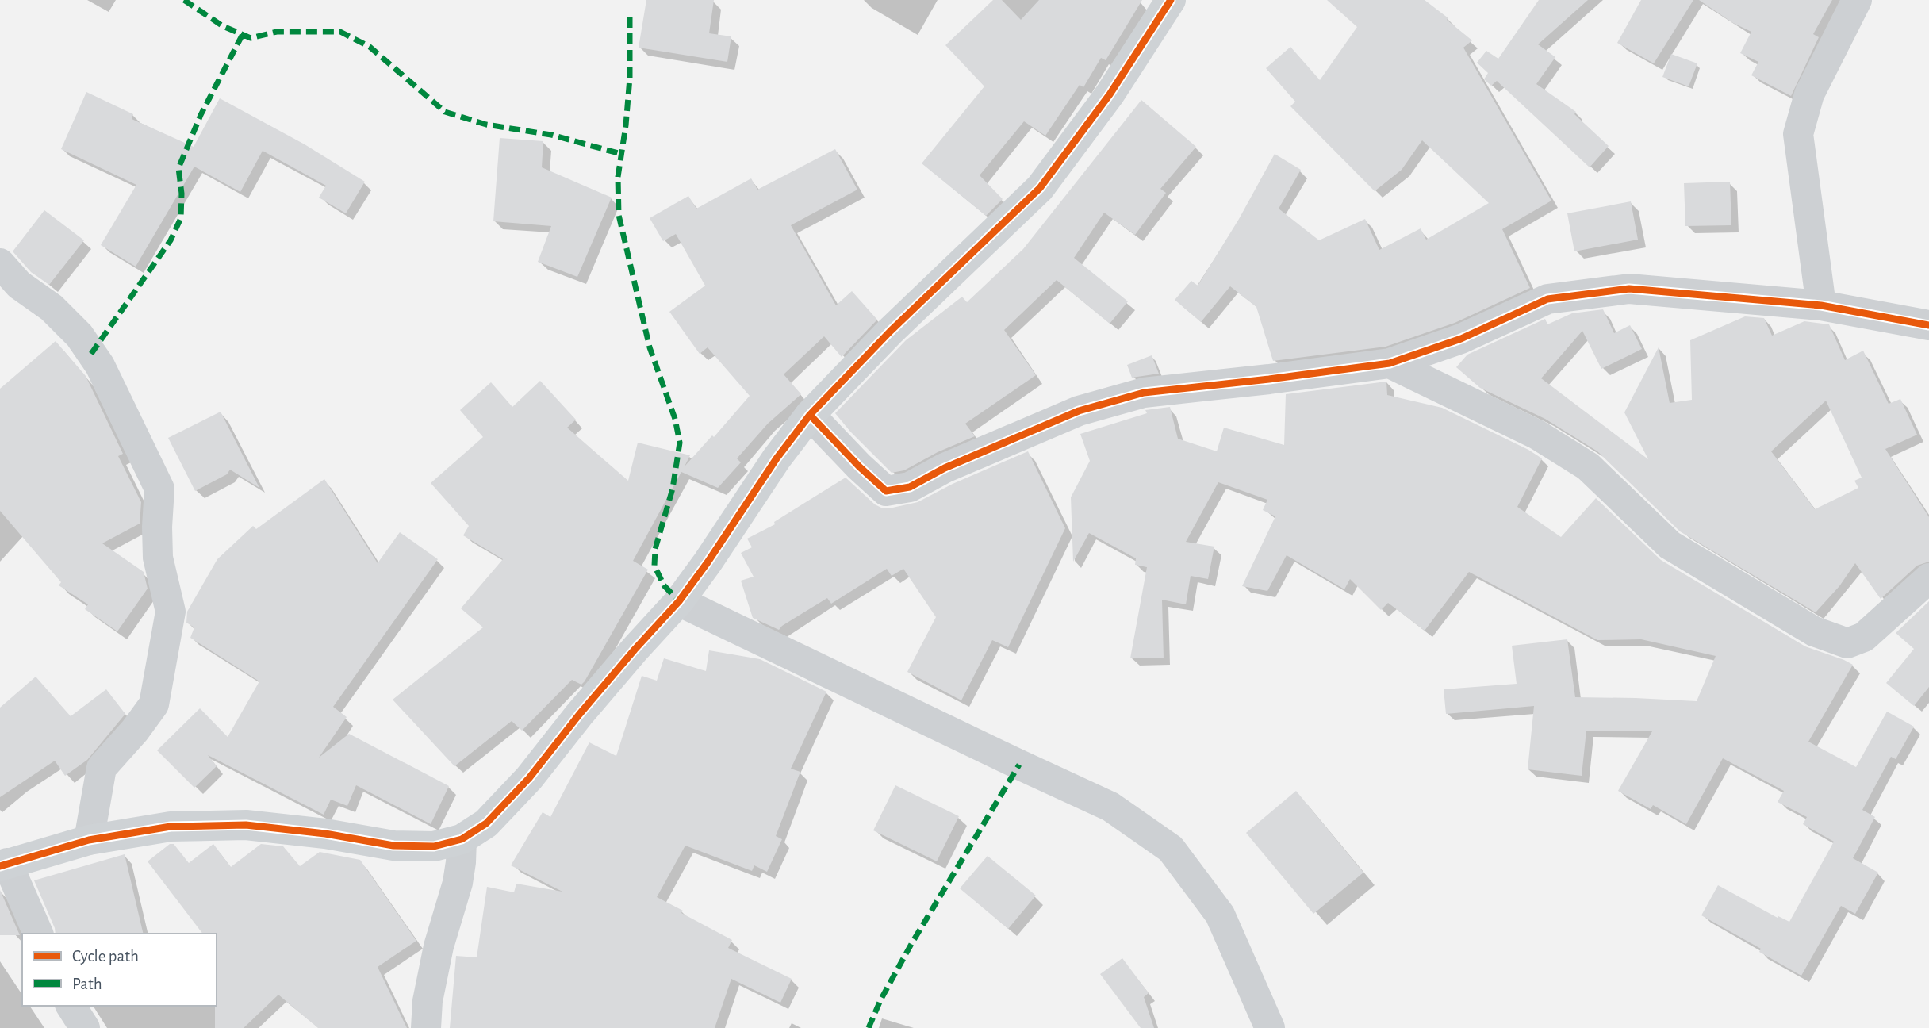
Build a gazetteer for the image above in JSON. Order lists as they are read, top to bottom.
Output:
{
  "legend": ["Cycle path", "Path"]
}
